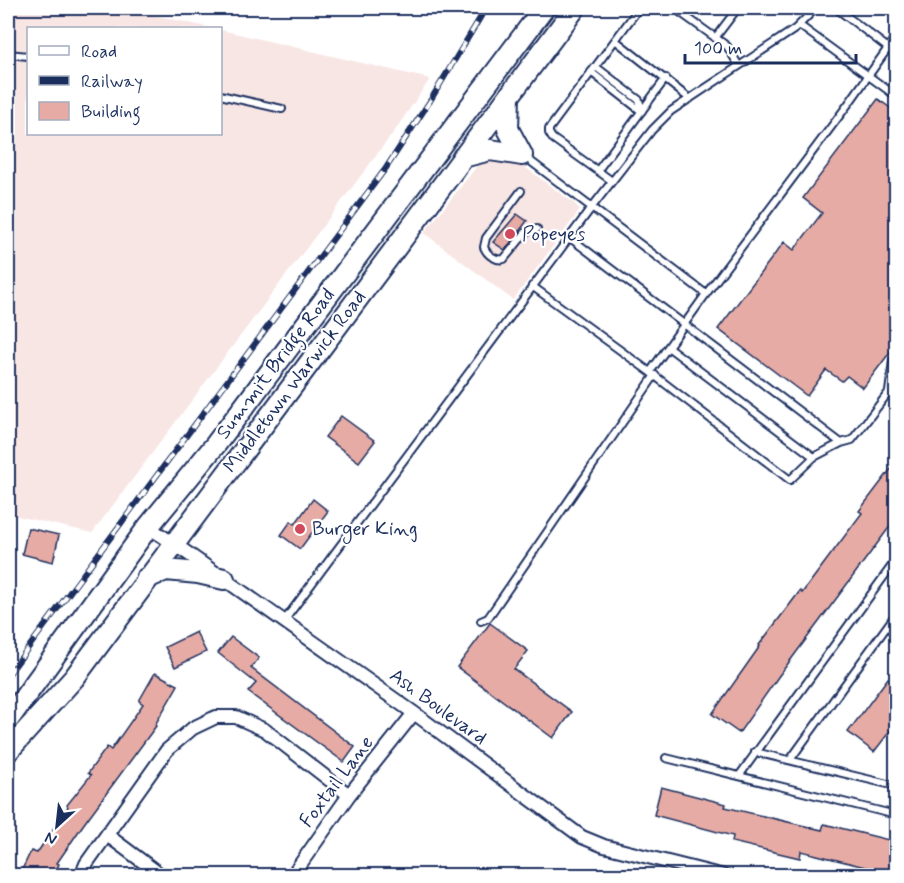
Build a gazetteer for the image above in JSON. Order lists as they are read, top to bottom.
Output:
{
  "streets": {
    "main road": ["Summit Bridge Road", "Middletown Warwick Road"],
    "street": ["Ash Boulevard", "Foxtail Lane"]
  },
  "crossings": [
    ["Summit Bridge Road", "Ash Boulevard"],
    ["Middletown Warwick Road", "Ash Boulevard"],
    ["Ash Boulevard", "Foxtail Lane"]
  ],
  "places": ["Popeyes", "Burger King"],
  "legend": ["Road", "Railway", "Building"],
  "scale_bar": "100 m",
  "north": "bottom left"
}
